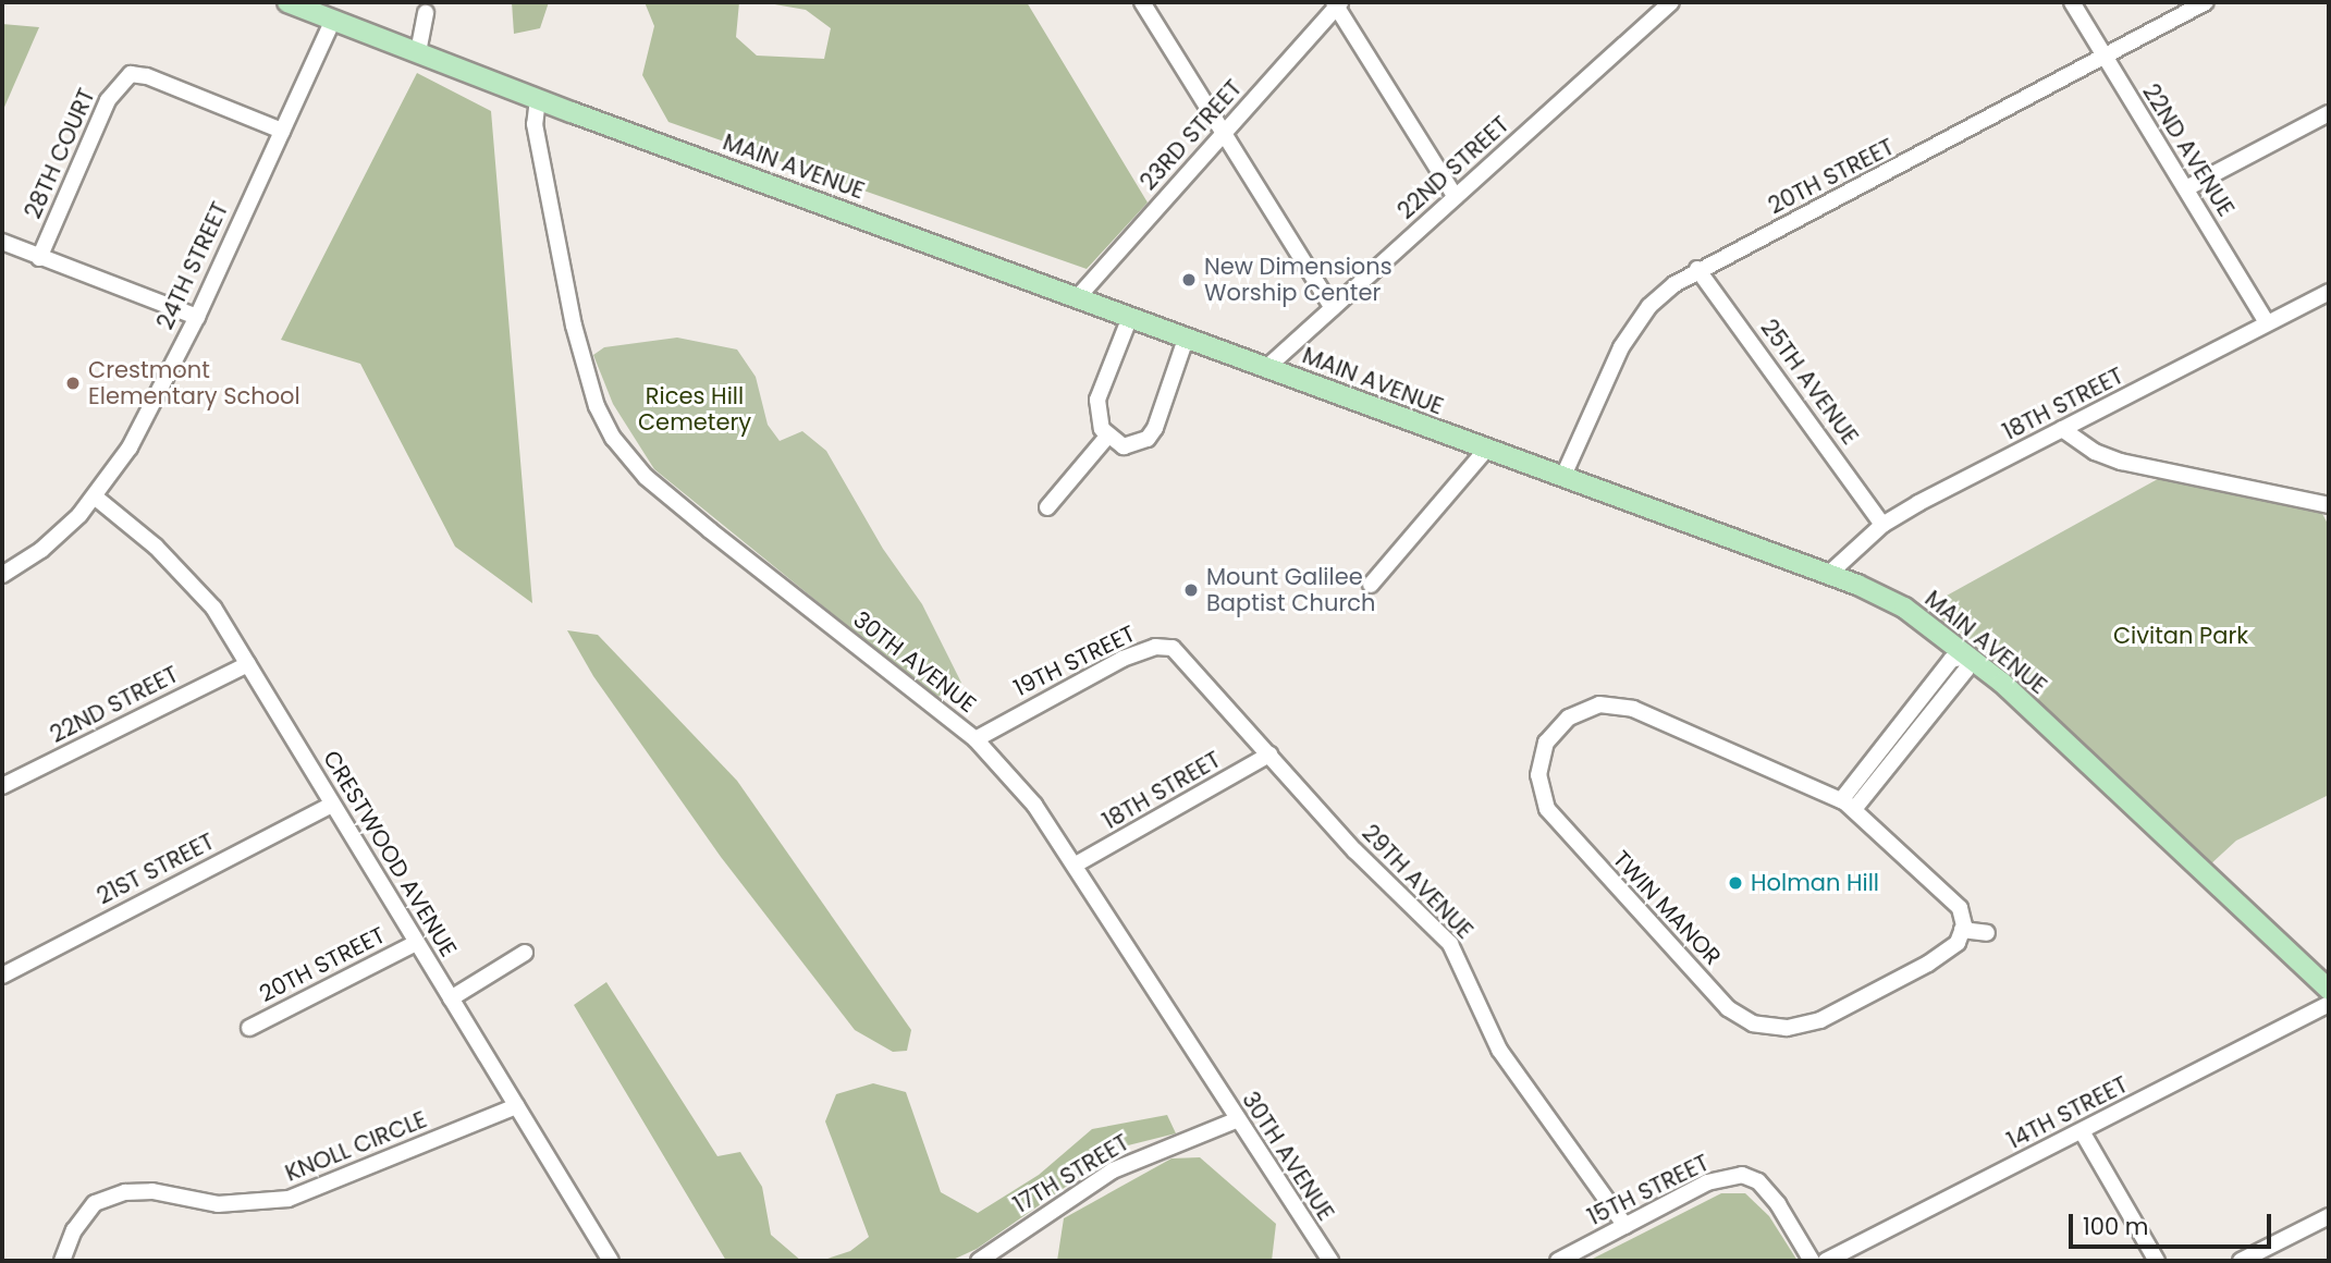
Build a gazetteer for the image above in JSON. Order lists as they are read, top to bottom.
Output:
{
  "streets": {
    "main road": ["MAIN AVENUE"],
    "street": [
      "23RD STREET",
      "22ND AVENUE",
      "28TH COURT",
      "22ND STREET",
      "20TH STREET",
      "24TH STREET",
      "25TH AVENUE",
      "18TH STREET",
      "19TH STREET",
      "30TH AVENUE",
      "CRESTWOOD AVENUE",
      "21ST STREET",
      "29TH AVENUE",
      "TWIN MANOR",
      "14TH STREET",
      "KNOLL CIRCLE",
      "17TH STREET",
      "15TH STREET"
    ]
  },
  "crossings": [
    ["23RD STREET", "MAIN AVENUE"],
    ["22ND AVENUE", "20TH STREET"],
    ["22ND AVENUE", "18TH STREET"],
    ["28TH COURT", "24TH STREET"],
    ["MAIN AVENUE", "22ND STREET"],
    ["MAIN AVENUE", "20TH STREET"],
    ["MAIN AVENUE", "24TH STREET"],
    ["MAIN AVENUE", "18TH STREET"],
    ["MAIN AVENUE", "30TH AVENUE"],
    ["22ND STREET", "CRESTWOOD AVENUE"],
    ["20TH STREET", "25TH AVENUE"],
    ["20TH STREET", "CRESTWOOD AVENUE"],
    ["24TH STREET", "CRESTWOOD AVENUE"],
    ["25TH AVENUE", "18TH STREET"],
    ["18TH STREET", "30TH AVENUE"],
    ["18TH STREET", "29TH AVENUE"],
    ["19TH STREET", "30TH AVENUE"],
    ["19TH STREET", "29TH AVENUE"],
    ["30TH AVENUE", "17TH STREET"],
    ["CRESTWOOD AVENUE", "21ST STREET"],
    ["CRESTWOOD AVENUE", "KNOLL CIRCLE"],
    ["29TH AVENUE", "15TH STREET"]
  ],
  "parks": ["Rices Hill Cemetery", "Civitan Park"],
  "places": [
    "New Dimensions Worship Center",
    "Crestmont Elementary School",
    "Mount Galilee Baptist Church",
    "Holman Hill"
  ],
  "scale_bar": "100 m"
}
